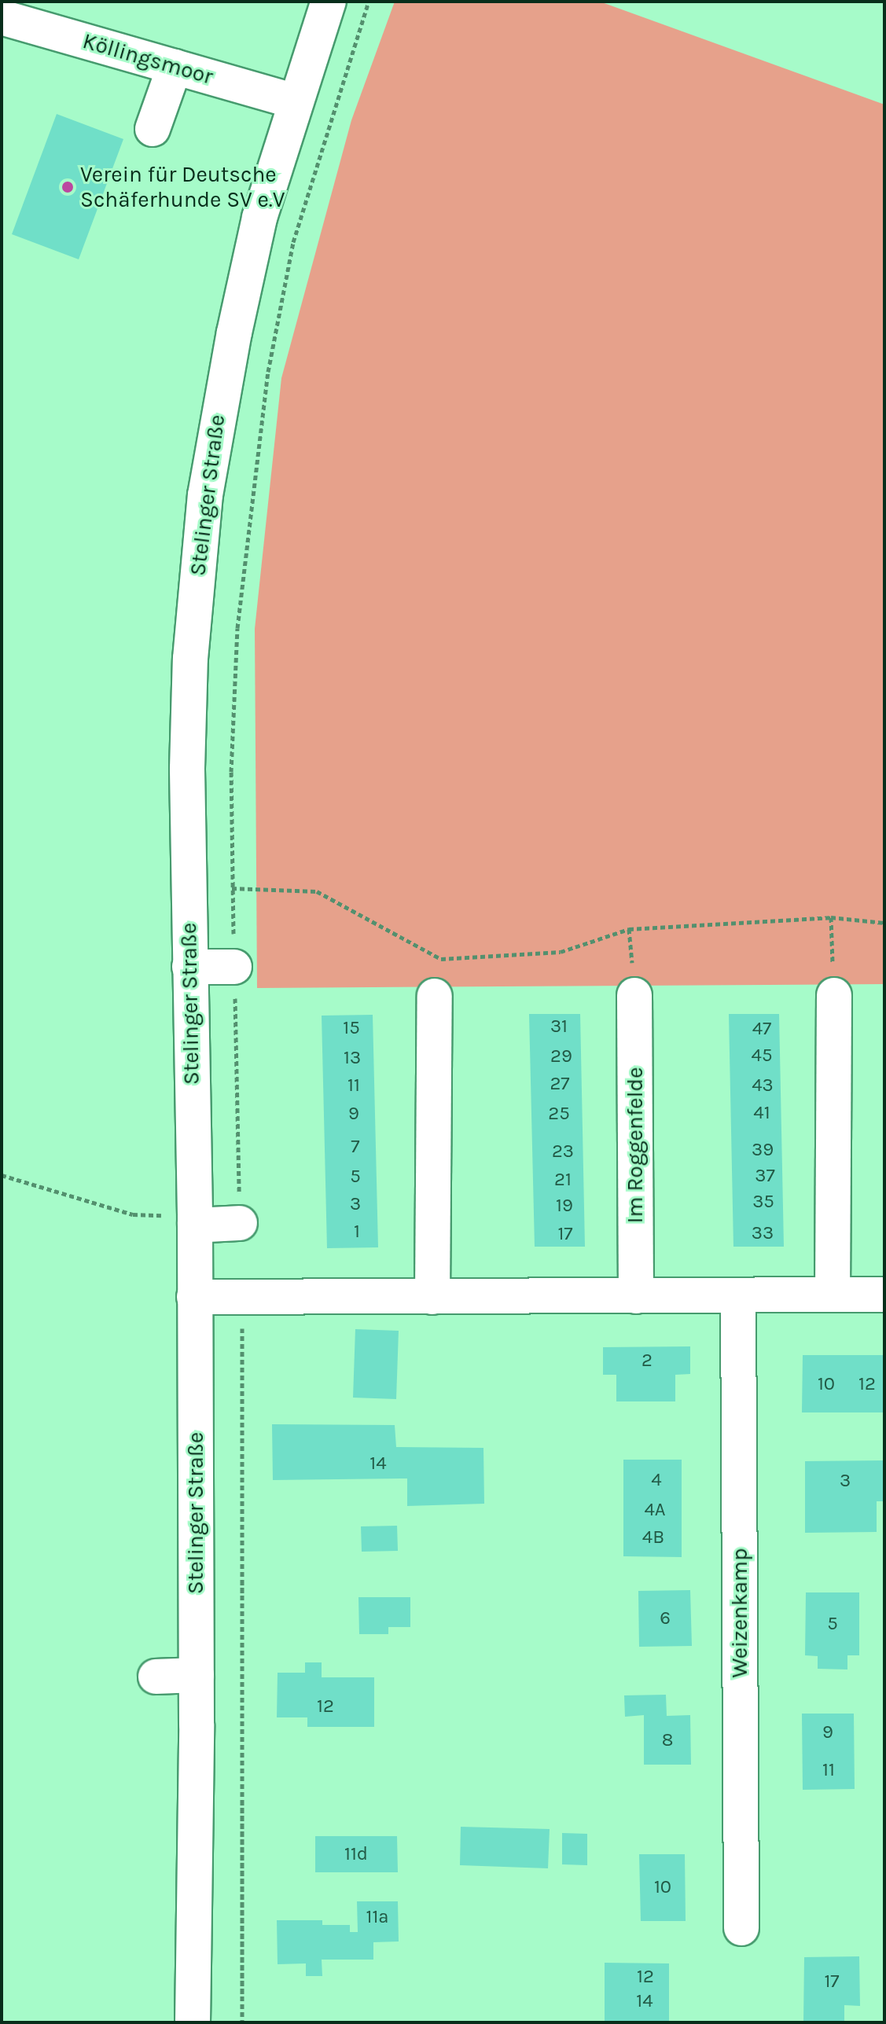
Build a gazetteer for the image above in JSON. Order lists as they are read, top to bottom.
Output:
{
  "streets": {
    "street": [
      "Köllingsmoor",
      "Stelinger Straße",
      "Im Roggenfelde",
      "Weizenkamp"
    ]
  },
  "crossings": [
    ["Köllingsmoor", "Stelinger Straße"]
  ],
  "places": ["Verein für Deutsche Schäferhunde SV e.V"],
  "house_numbers": [
    "31",
    "15",
    "47",
    "45",
    "29",
    "13",
    "27",
    "11",
    "43",
    "41",
    "9",
    "25",
    "7",
    "39",
    "23",
    "37",
    "5",
    "21",
    "35",
    "3",
    "19",
    "1",
    "33",
    "17",
    "2",
    "10",
    "12",
    "14",
    "4",
    "3",
    "4A",
    "4B",
    "6",
    "5",
    "12",
    "9",
    "8",
    "11",
    "11d",
    "10",
    "11a",
    "12",
    "17",
    "14"
  ]
}
